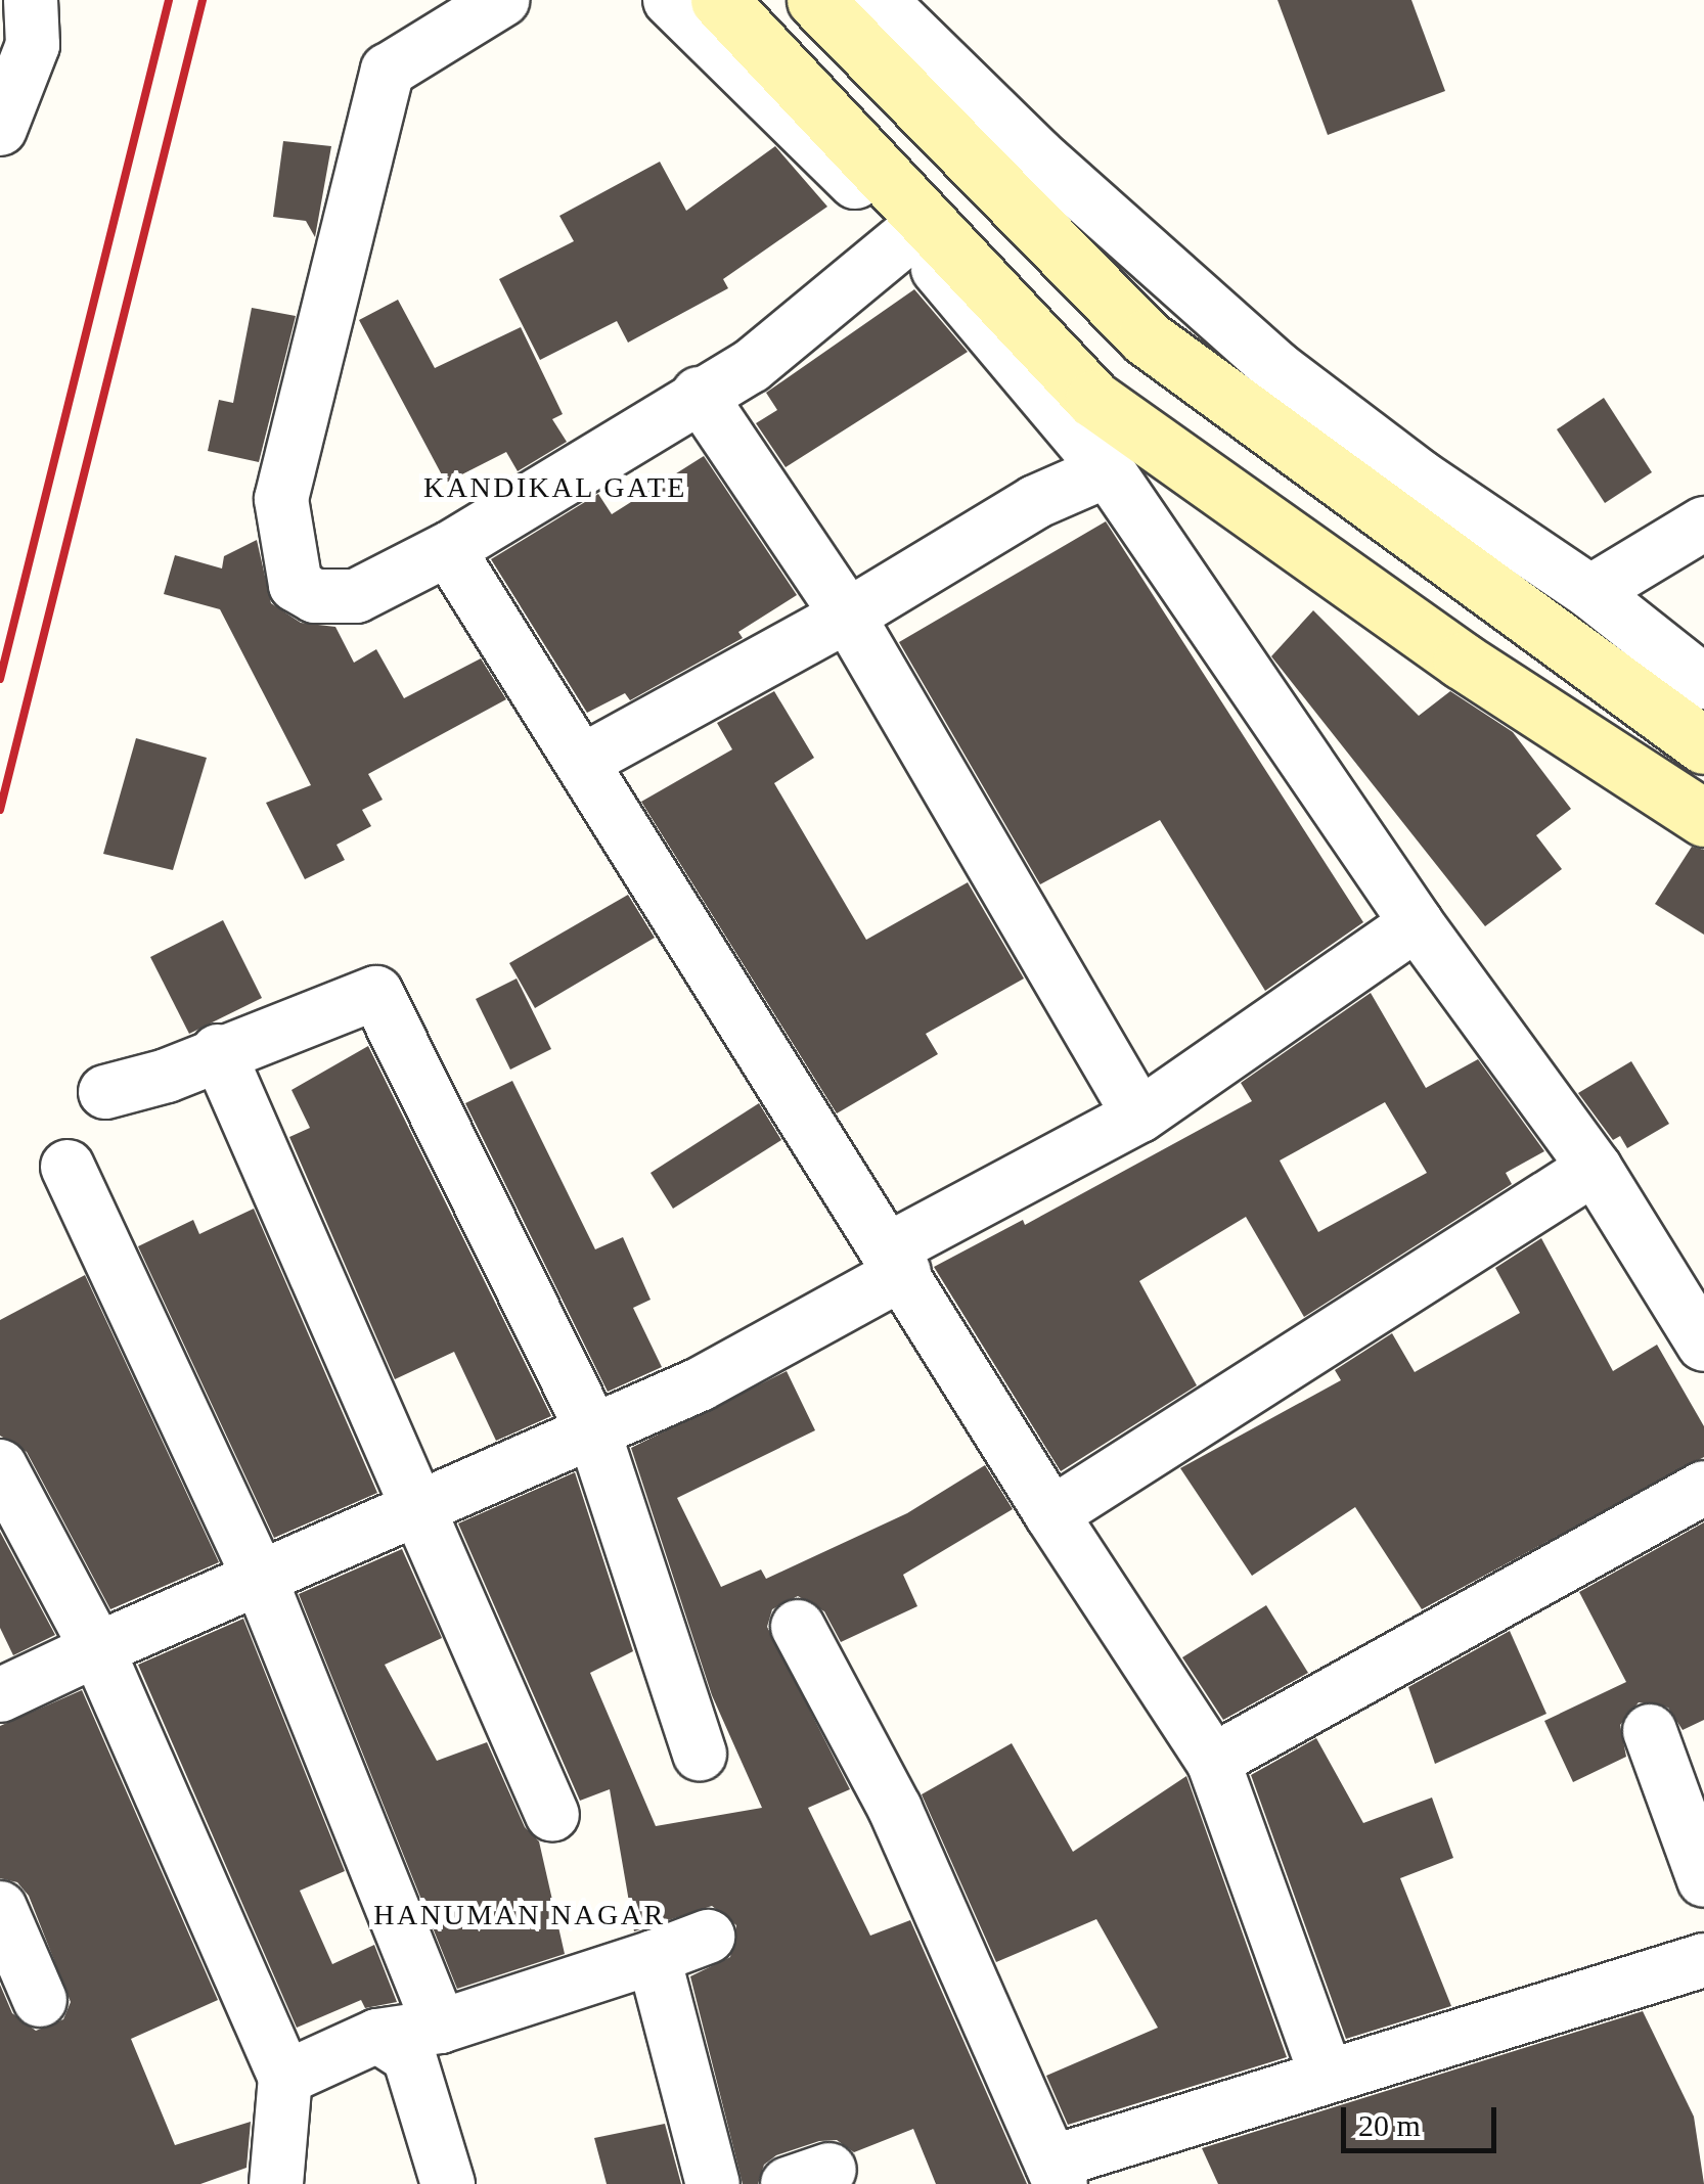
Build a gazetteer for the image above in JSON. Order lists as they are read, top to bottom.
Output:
{
  "districts": ["KANDIKAL GATE", "HANUMAN NAGAR"],
  "scale_bar": "20 m"
}
